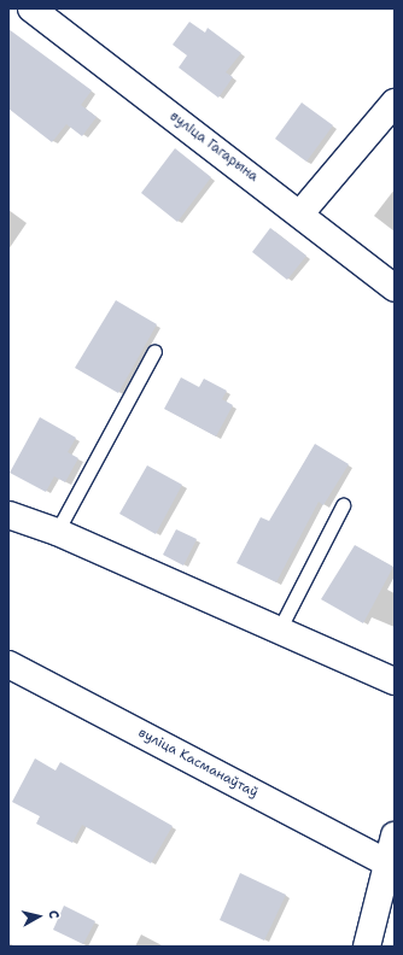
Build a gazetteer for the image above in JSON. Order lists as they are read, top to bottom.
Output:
{
  "streets": {
    "street": ["вуліца Гагарына", "вуліца Касманаўтаў"]
  },
  "north": "right"
}
